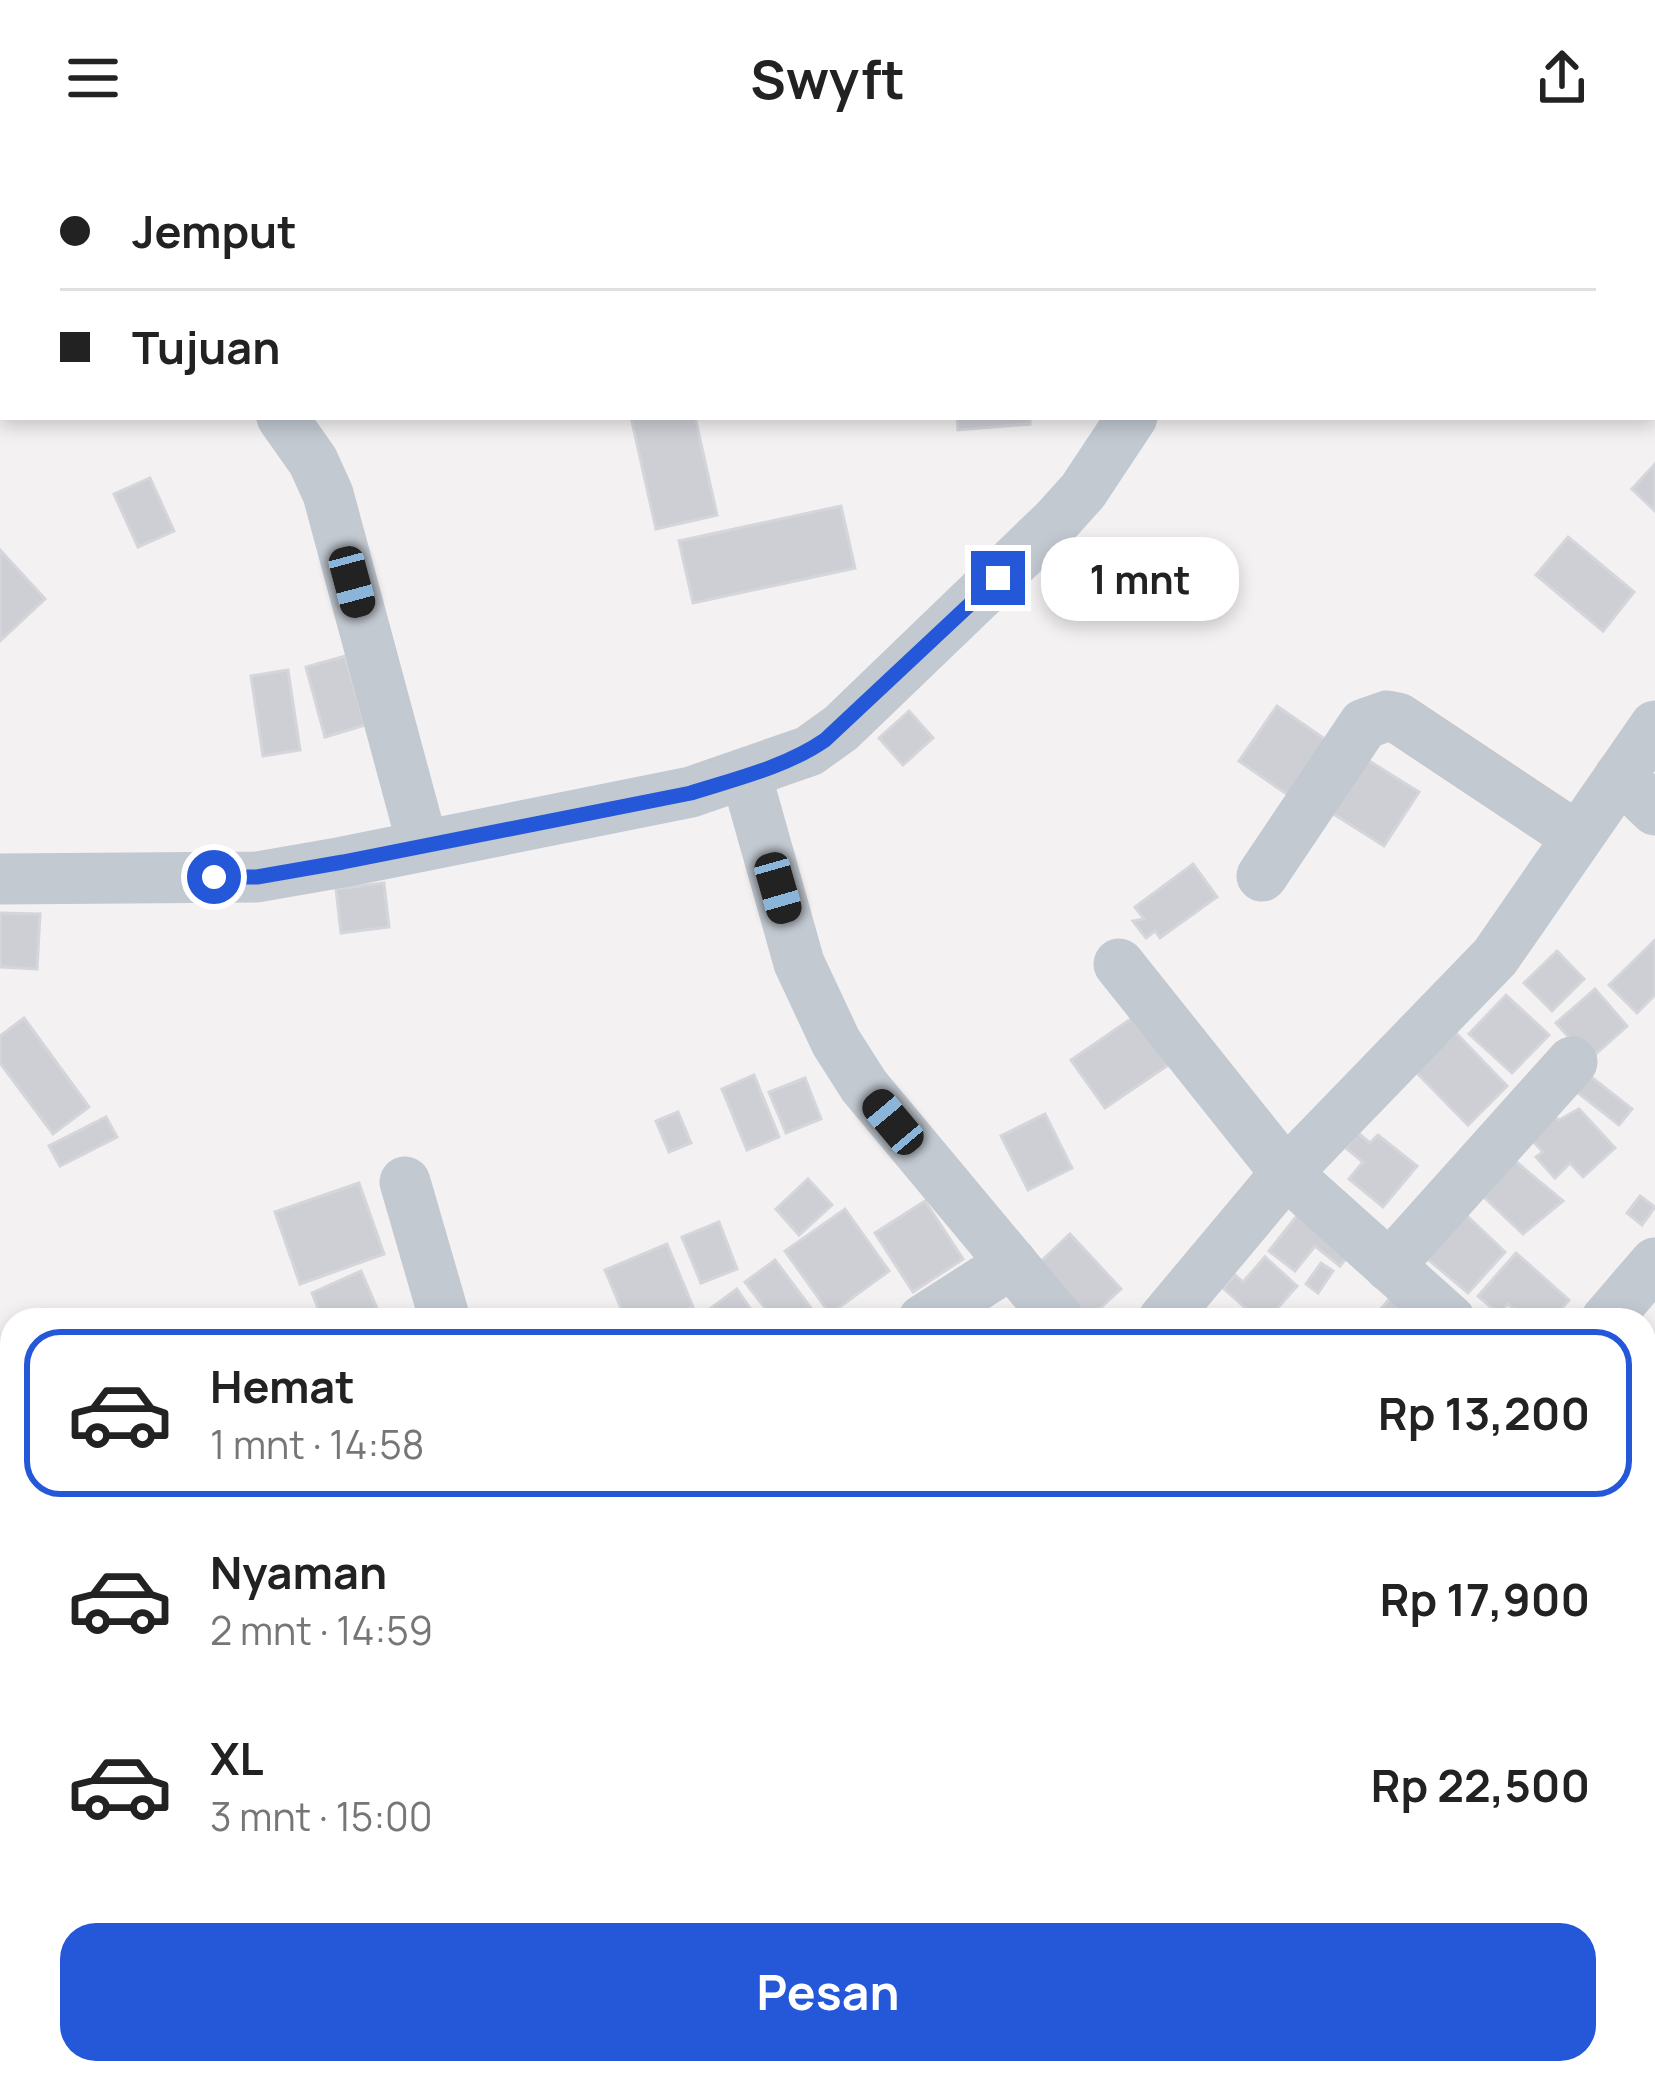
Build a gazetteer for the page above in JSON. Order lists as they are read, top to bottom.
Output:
{
  "page": {
    "header": "Swyft",
    "banner": ["Jemput", "Tujuan"],
    "bubble": "1 mnt",
    "list": [
      {
        "name": "Hemat",
        "note": "1 mnt · 14:58",
        "value": "Rp 13,200"
      },
      {
        "name": "Nyaman",
        "note": "2 mnt · 14:59",
        "value": "Rp 17,900"
      },
      {
        "name": "XL",
        "note": "3 mnt · 15:00",
        "value": "Rp 22,500"
      }
    ],
    "buttons": "Pesan"
  }
}
